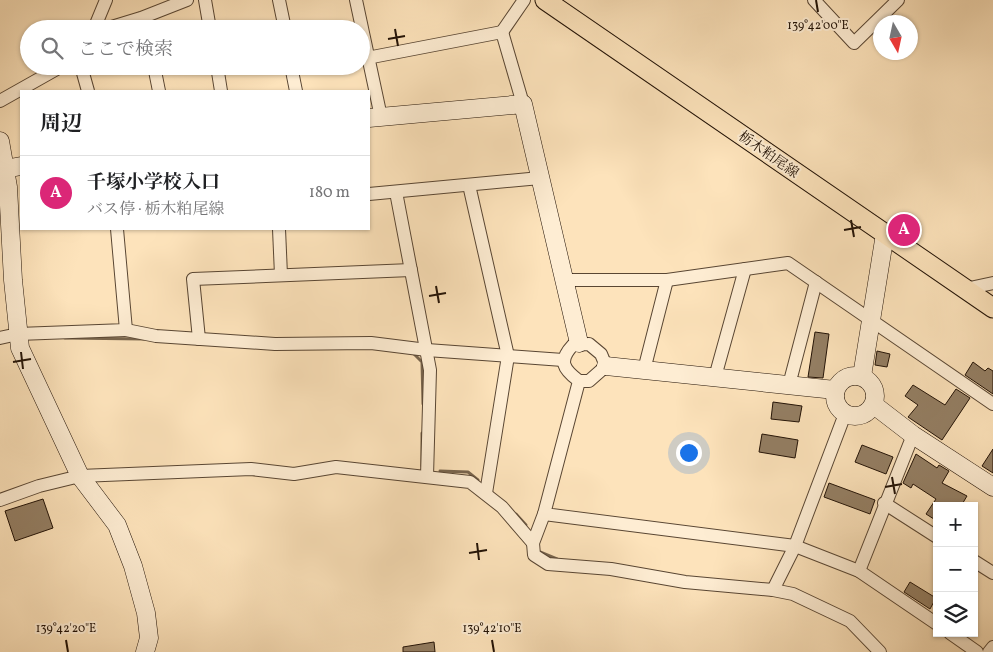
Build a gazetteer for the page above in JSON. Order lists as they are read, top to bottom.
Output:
{
  "streets": {
    "main road": ["栃木粕尾線"]
  },
  "north": "bottom",
  "page": {
    "search": "ここで検索",
    "heading": "周辺",
    "list": [
      {
        "mark": "A",
        "name": "千塚小学校入口",
        "note": "バス停 · 栃木粕尾線",
        "value": "180 m"
      }
    ],
    "pins": "A",
    "map_buttons": ["+", "−"]
  },
  "coordinates": ["139°42'00\"E", "139°42'20\"E", "139°42'10\"E"]
}
